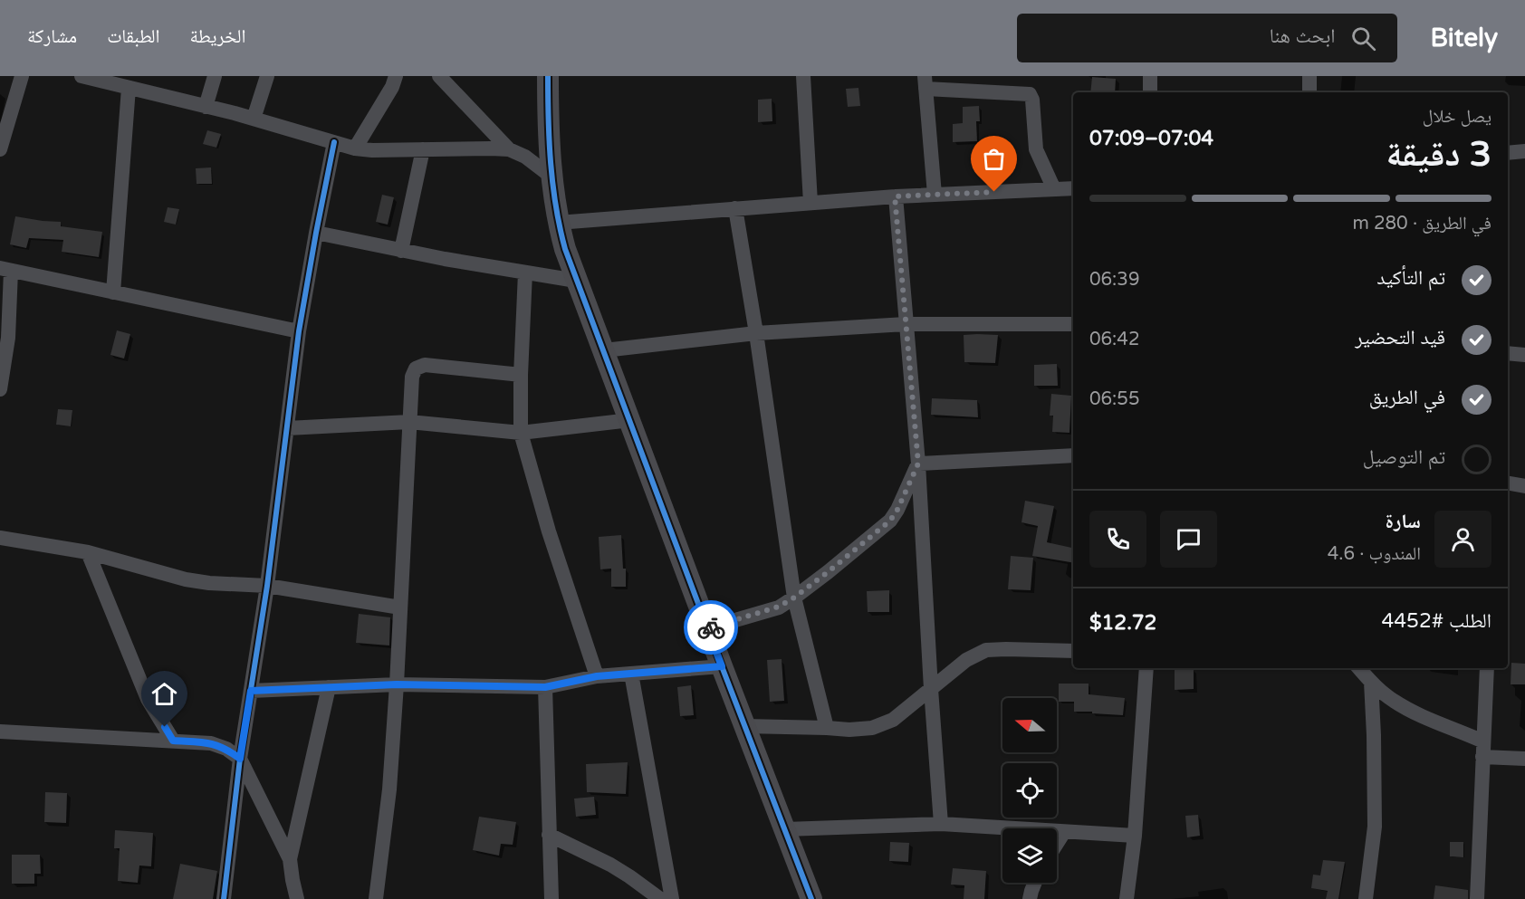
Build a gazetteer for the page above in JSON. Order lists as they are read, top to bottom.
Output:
{
  "north": "left",
  "page": {
    "header": "Bitely",
    "search": "ابحث هنا",
    "nav": ["الخريطة", "الطبقات", "مشاركة"],
    "heading": ["3 دقيقة", "يصل خلال", "07:04–07:09"],
    "panel": [
      "سارة",
      "المندوب · 4.6",
      "الطلب #4452",
      "$12.72"
    ],
    "bar": "في الطريق · 280 m",
    "list": [
      ["تم التأكيد", "06:39"],
      ["قيد التحضير", "06:42"],
      ["في الطريق", "06:55"],
      "تم التوصيل"
    ]
  }
}
